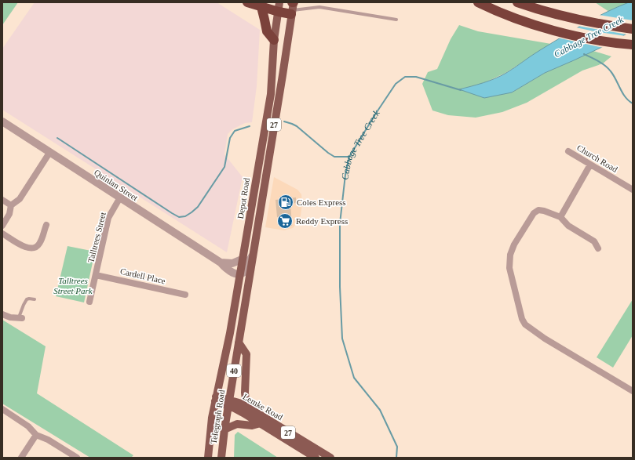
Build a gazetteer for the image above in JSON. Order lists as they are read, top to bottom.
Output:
{
  "streets": {
    "main road": [
      "27",
      "Depot Road",
      "40",
      "Lemke Road",
      "Telegraph Road"
    ],
    "street": [
      "Church Road",
      "Quinlan Street",
      "Talltrees Street",
      "Cardell Place"
    ]
  },
  "crossings": [
    ["27", "Telegraph Road"],
    ["Quinlan Street", "Depot Road"],
    ["Quinlan Street", "Talltrees Street"],
    ["Depot Road", "Lemke Road"],
    ["Depot Road", "Telegraph Road"],
    ["Talltrees Street", "Cardell Place"],
    ["Lemke Road", "Telegraph Road"]
  ],
  "water": ["Cabbage Tree Creek"],
  "parks": ["Talltrees Street Park"],
  "places": {
    "fuel station": ["Coles Express"],
    "supermarket": ["Reddy Express"]
  }
}
